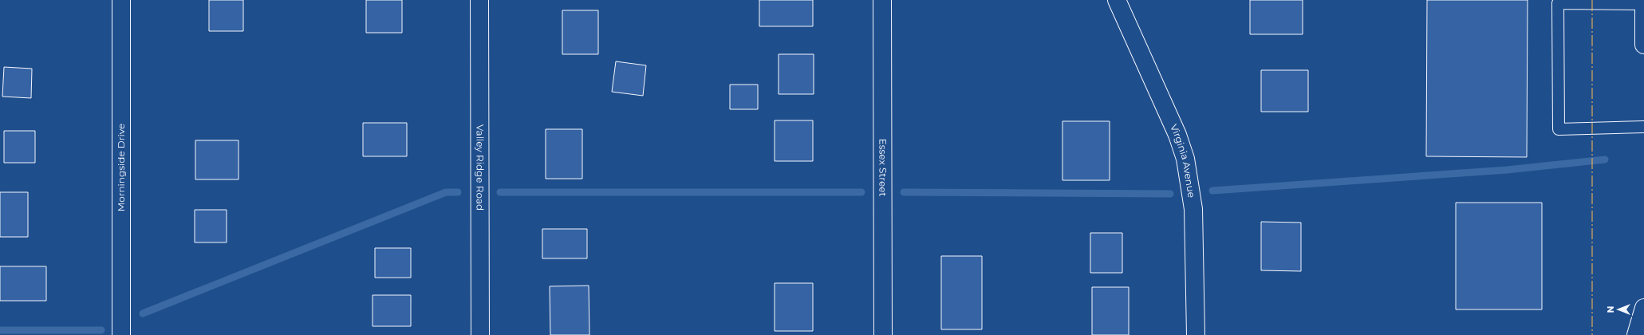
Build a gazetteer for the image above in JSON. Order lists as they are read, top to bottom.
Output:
{
  "streets": {
    "street": [
      "Virginia Avenue",
      "Morningside Drive",
      "Valley Ridge Road",
      "Essex Street"
    ]
  },
  "north": "left"
}
